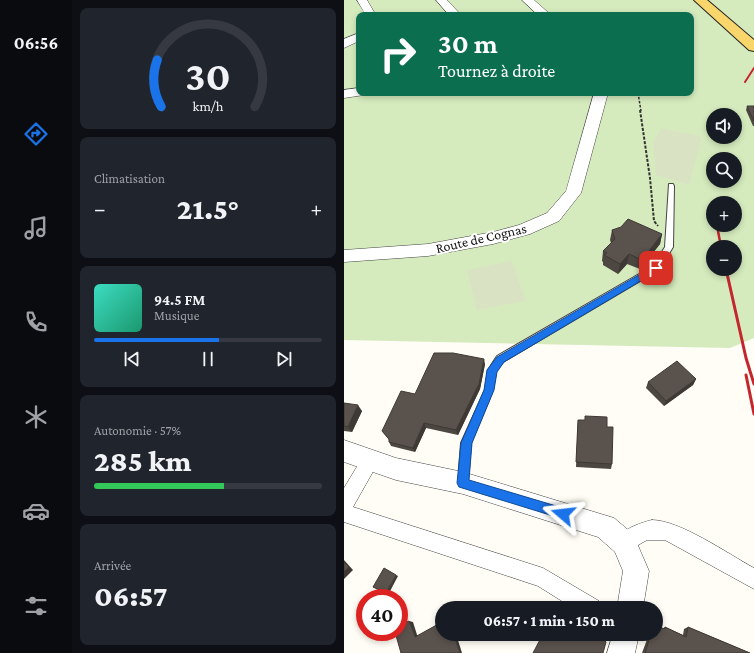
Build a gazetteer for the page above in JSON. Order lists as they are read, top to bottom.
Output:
{
  "streets": {
    "street": ["Route de Cognas"]
  },
  "page": {
    "tabs": "06:56",
    "turn": ["30 m", "Tournez à droite"],
    "map_buttons": ["+", "−"],
    "tile": [
      "Climatisation",
      ["Autonomie · 57%", "285 km"],
      ["Arrivée", "06:57"]
    ],
    "heat": ["−", "21.5°", "+"],
    "song": ["94.5 FM", "Musique"],
    "limit": "40",
    "trip": "06:57 · 1 min · 150 m",
    "gauge": ["30", "km/h"]
  }
}
